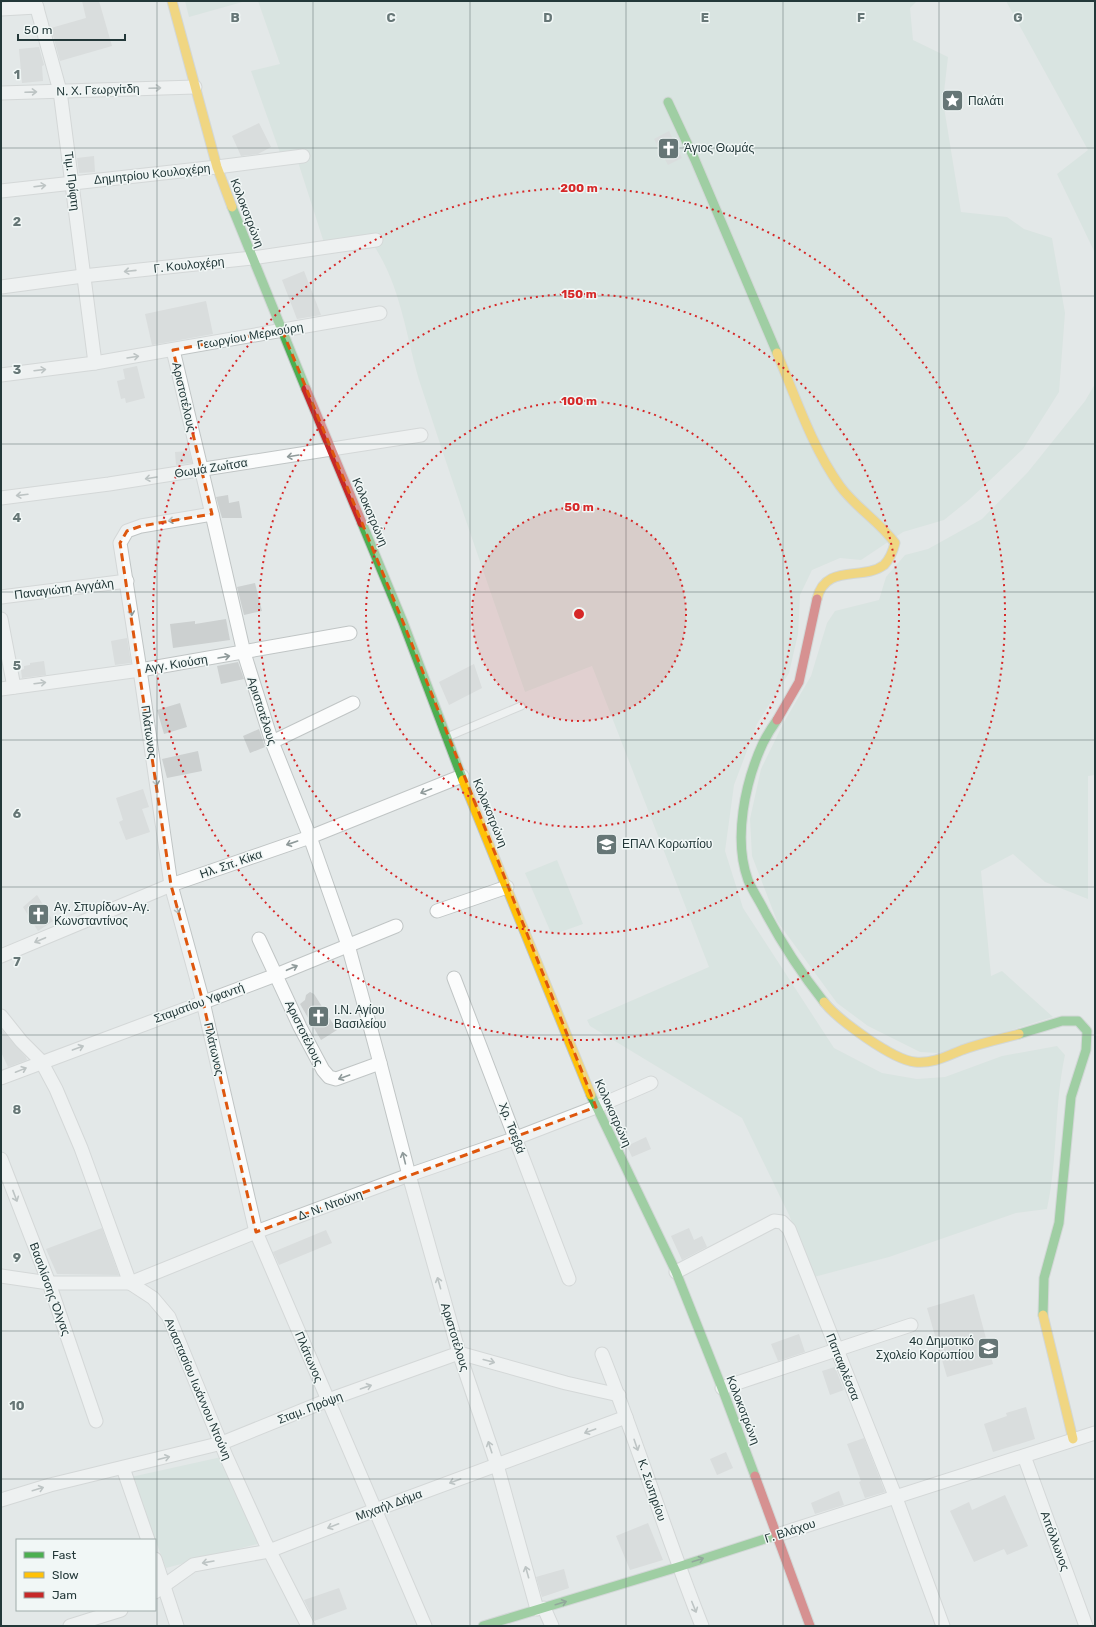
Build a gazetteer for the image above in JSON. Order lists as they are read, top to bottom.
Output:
{
  "streets": {
    "street": [
      "Ν. Χ. Γεωργίτδη",
      "Δημητρίου Κουλοχέρη",
      "Τιμ. Πρίφτη",
      "Κολοκοτρώνη",
      "Γ. Κουλοχέρη",
      "Γεωργίου Μερκούρη",
      "Αριστοτέλους",
      "Θωμά Ζωίτσα",
      "Παναγιώτη Αγγάλη",
      "Αγγ. Κιούση",
      "Πλάτωνος",
      "Ηλ. Σπ. Κίκα",
      "Σταματίου Υφαντή",
      "Χρ. Τσεβά",
      "Δ. Ν. Ντούνη",
      "Βασιλίσσης Όλγας",
      "Παπαφλέσσα",
      "Αναστασίου Ιωάννου Ντούνη",
      "Σταμ. Πρόψη",
      "Κ. Σωτηρίου",
      "Μιχαήλ Δήμα",
      "Γ. Βλάχου",
      "Απόλλωνος"
    ]
  },
  "crossings": [
    ["Ν. Χ. Γεωργίτδη", "Τιμ. Πρίφτη"],
    ["Ν. Χ. Γεωργίτδη", "Κολοκοτρώνη"],
    ["Δημητρίου Κουλοχέρη", "Τιμ. Πρίφτη"],
    ["Δημητρίου Κουλοχέρη", "Κολοκοτρώνη"],
    ["Τιμ. Πρίφτη", "Γ. Κουλοχέρη"],
    ["Τιμ. Πρίφτη", "Γεωργίου Μερκούρη"],
    ["Κολοκοτρώνη", "Γ. Κουλοχέρη"],
    ["Κολοκοτρώνη", "Γεωργίου Μερκούρη"],
    ["Κολοκοτρώνη", "Θωμά Ζωίτσα"],
    ["Κολοκοτρώνη", "Ηλ. Σπ. Κίκα"],
    ["Κολοκοτρώνη", "Δ. Ν. Ντούνη"],
    ["Κολοκοτρώνη", "Παπαφλέσσα"],
    ["Κολοκοτρώνη", "Γ. Βλάχου"],
    ["Γεωργίου Μερκούρη", "Αριστοτέλους"],
    ["Αριστοτέλους", "Θωμά Ζωίτσα"],
    ["Αριστοτέλους", "Αγγ. Κιούση"],
    ["Αριστοτέλους", "Πλάτωνος"],
    ["Αριστοτέλους", "Ηλ. Σπ. Κίκα"],
    ["Αριστοτέλους", "Σταματίου Υφαντή"],
    ["Αριστοτέλους", "Δ. Ν. Ντούνη"],
    ["Αριστοτέλους", "Σταμ. Πρόψη"],
    ["Αριστοτέλους", "Μιχαήλ Δήμα"],
    ["Αριστοτέλους", "Γ. Βλάχου"],
    ["Παναγιώτη Αγγάλη", "Πλάτωνος"],
    ["Αγγ. Κιούση", "Πλάτωνος"],
    ["Πλάτωνος", "Ηλ. Σπ. Κίκα"],
    ["Πλάτωνος", "Σταματίου Υφαντή"],
    ["Πλάτωνος", "Δ. Ν. Ντούνη"],
    ["Πλάτωνος", "Σταμ. Πρόψη"],
    ["Πλάτωνος", "Μιχαήλ Δήμα"],
    ["Χρ. Τσεβά", "Δ. Ν. Ντούνη"],
    ["Δ. Ν. Ντούνη", "Βασιλίσσης Όλγας"],
    ["Δ. Ν. Ντούνη", "Αναστασίου Ιωάννου Ντούνη"],
    ["Παπαφλέσσα", "Γ. Βλάχου"],
    ["Αναστασίου Ιωάννου Ντούνη", "Σταμ. Πρόψη"],
    ["Αναστασίου Ιωάννου Ντούνη", "Μιχαήλ Δήμα"],
    ["Κ. Σωτηρίου", "Μιχαήλ Δήμα"],
    ["Κ. Σωτηρίου", "Γ. Βλάχου"],
    ["Γ. Βλάχου", "Απόλλωνος"]
  ],
  "one_way": [
    "Ν. Χ. Γεωργίτδη",
    "Γ. Κουλοχέρη",
    "Γεωργίου Μερκούρη",
    "Αριστοτέλους",
    "Θωμά Ζωίτσα",
    "Αγγ. Κιούση",
    "Πλάτωνος",
    "Ηλ. Σπ. Κίκα",
    "Σταματίου Υφαντή",
    "Σταμ. Πρόψη",
    "Κ. Σωτηρίου",
    "Μιχαήλ Δήμα",
    "Γ. Βλάχου"
  ],
  "places": {
    "place": ["Παλάτι"],
    "church": ["Άγιος Θωμάς", "Αγ. Σπυρίδων-Αγ. Κωνσταντίνος", "Ι.Ν. Αγίου Βασιλείου"],
    "school or university": ["ΕΠΑΛ Κορωπίου", "4ο Δημοτικό Σχολείο Κορωπίου"]
  },
  "legend": ["Fast", "Slow", "Jam"],
  "scale_bar": "50 m",
  "grid": {
    "columns": [
      "B",
      "C",
      "D",
      "E",
      "F",
      "G"
    ],
    "rows": [
      "1",
      "2",
      "3",
      "4",
      "5",
      "6",
      "7",
      "8",
      "9",
      "10"
    ]
  },
  "rings": [
    "200 m",
    "150 m",
    "100 m",
    "50 m"
  ]
}
